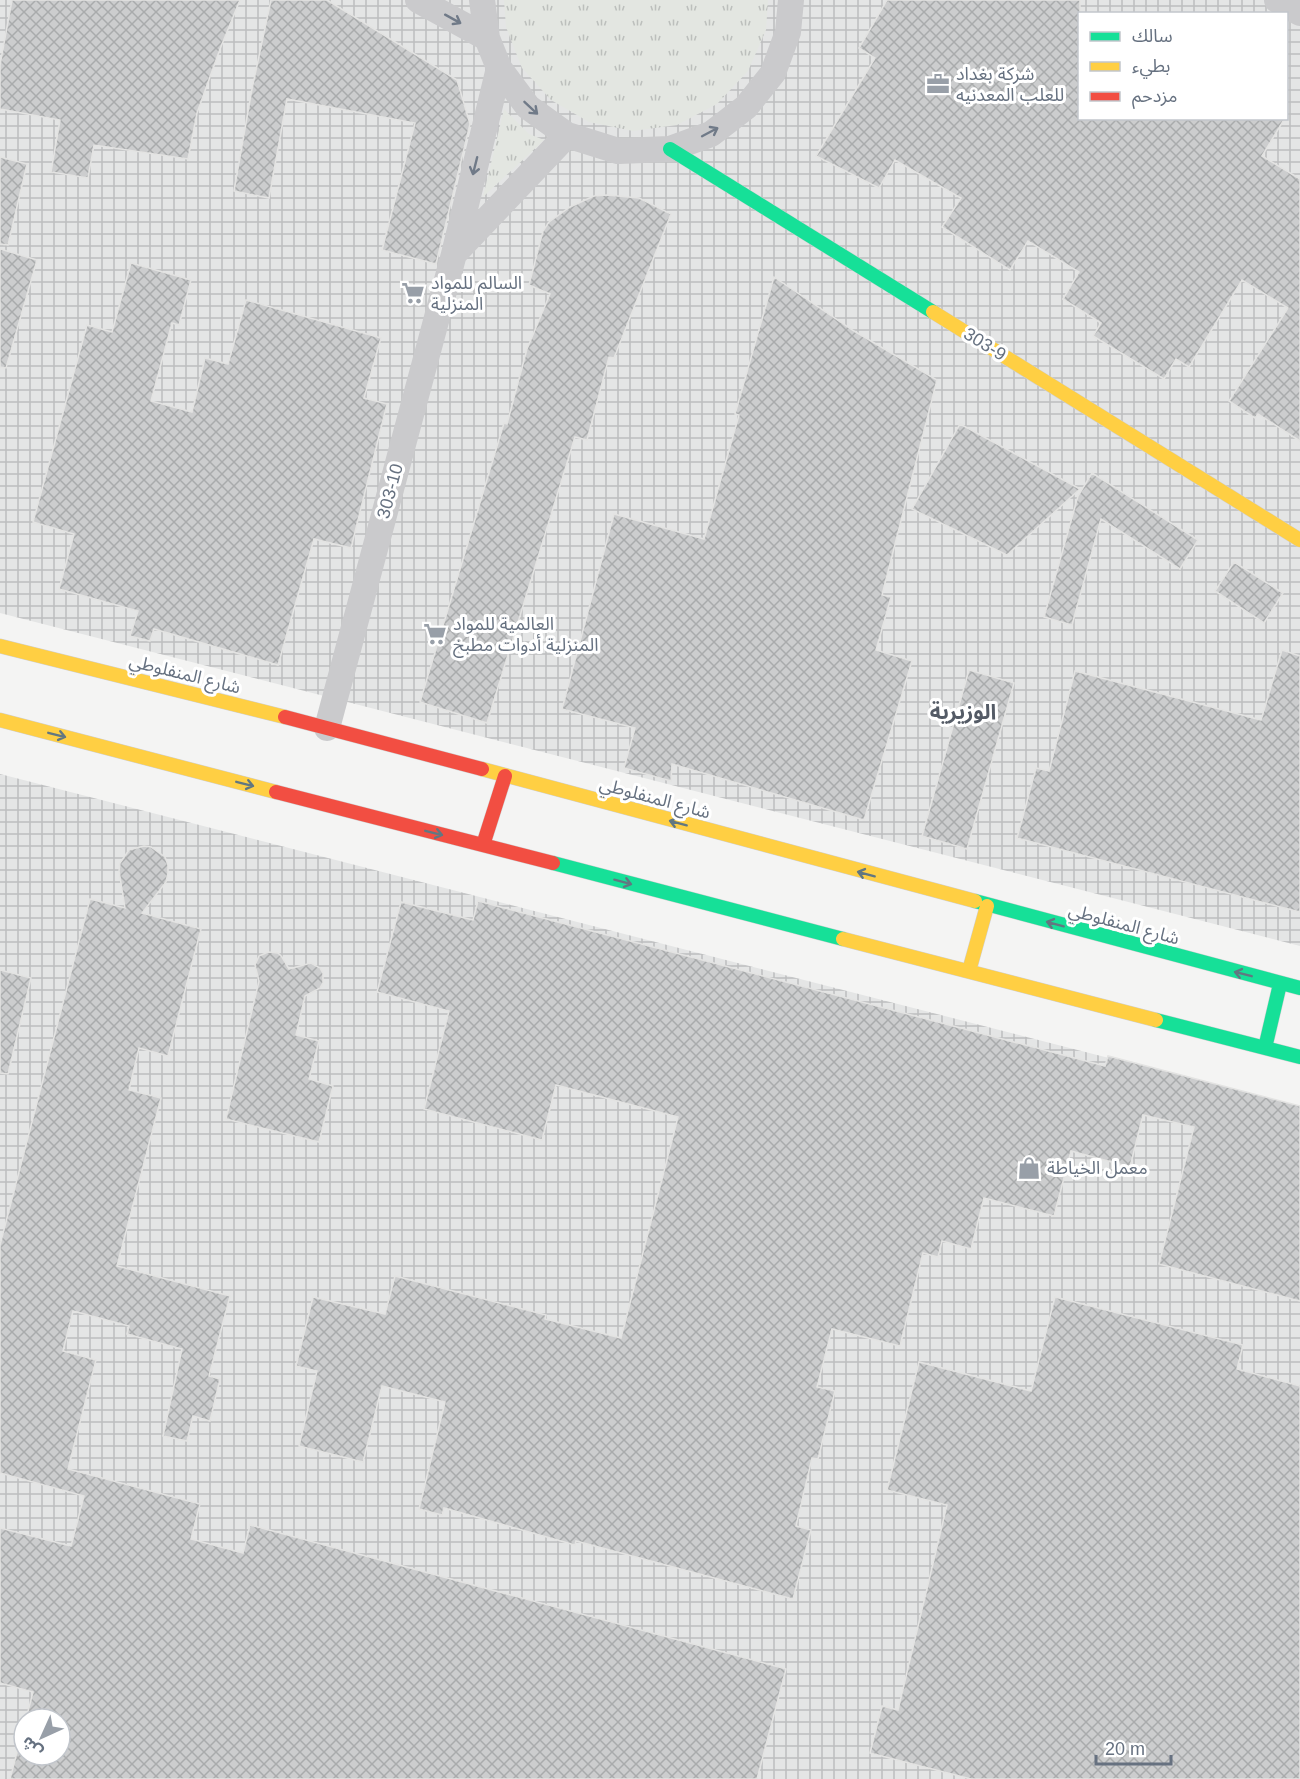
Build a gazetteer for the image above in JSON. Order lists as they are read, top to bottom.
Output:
{
  "streets": {
    "street": ["303-9", "303-10", "شارع المنفلوطي"]
  },
  "crossings": [
    ["303-10", "شارع المنفلوطي"]
  ],
  "districts": ["الوزيرية"],
  "places": {
    "office": ["شركة بغداد للعلب المعدنيه"],
    "supermarket": ["السالم للمواد المنزلية", "العالمية للمواد المنزلية أدوات مطبخ"],
    "shop": ["معمل الخياطة"]
  },
  "legend": ["سالك", "بطيء", "مزدحم"],
  "scale_bar": "20 m",
  "north": "bottom left"
}
